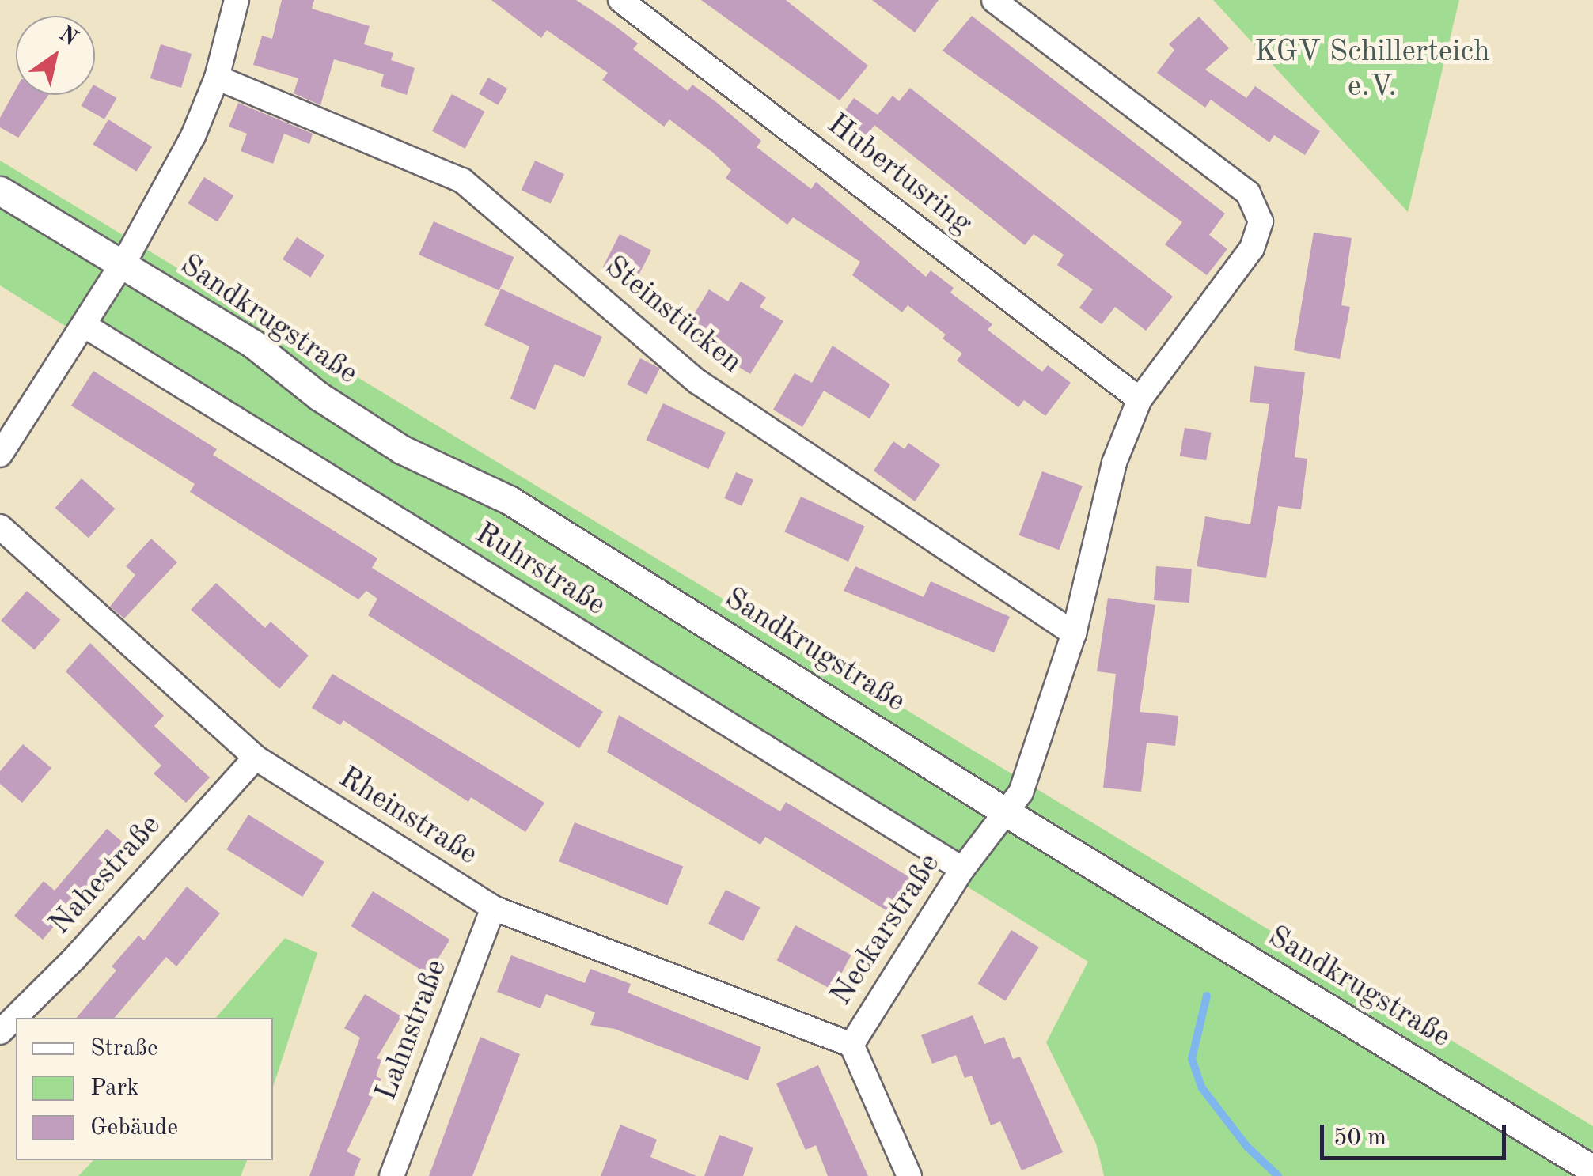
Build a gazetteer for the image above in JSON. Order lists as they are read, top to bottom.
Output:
{
  "streets": {
    "street": [
      "Hubertusring",
      "Steinstücken",
      "Sandkrugstraße",
      "Ruhrstraße",
      "Rheinstraße",
      "Nahestraße",
      "Neckarstraße",
      "Lahnstraße"
    ]
  },
  "crossings": [
    ["Sandkrugstraße", "Neckarstraße"],
    ["Ruhrstraße", "Neckarstraße"],
    ["Rheinstraße", "Nahestraße"],
    ["Rheinstraße", "Neckarstraße"],
    ["Rheinstraße", "Lahnstraße"]
  ],
  "parks": ["KGV Schillerteich e.V."],
  "legend": ["Straße", "Park", "Gebäude"],
  "scale_bar": "50 m",
  "north": "top right"
}
